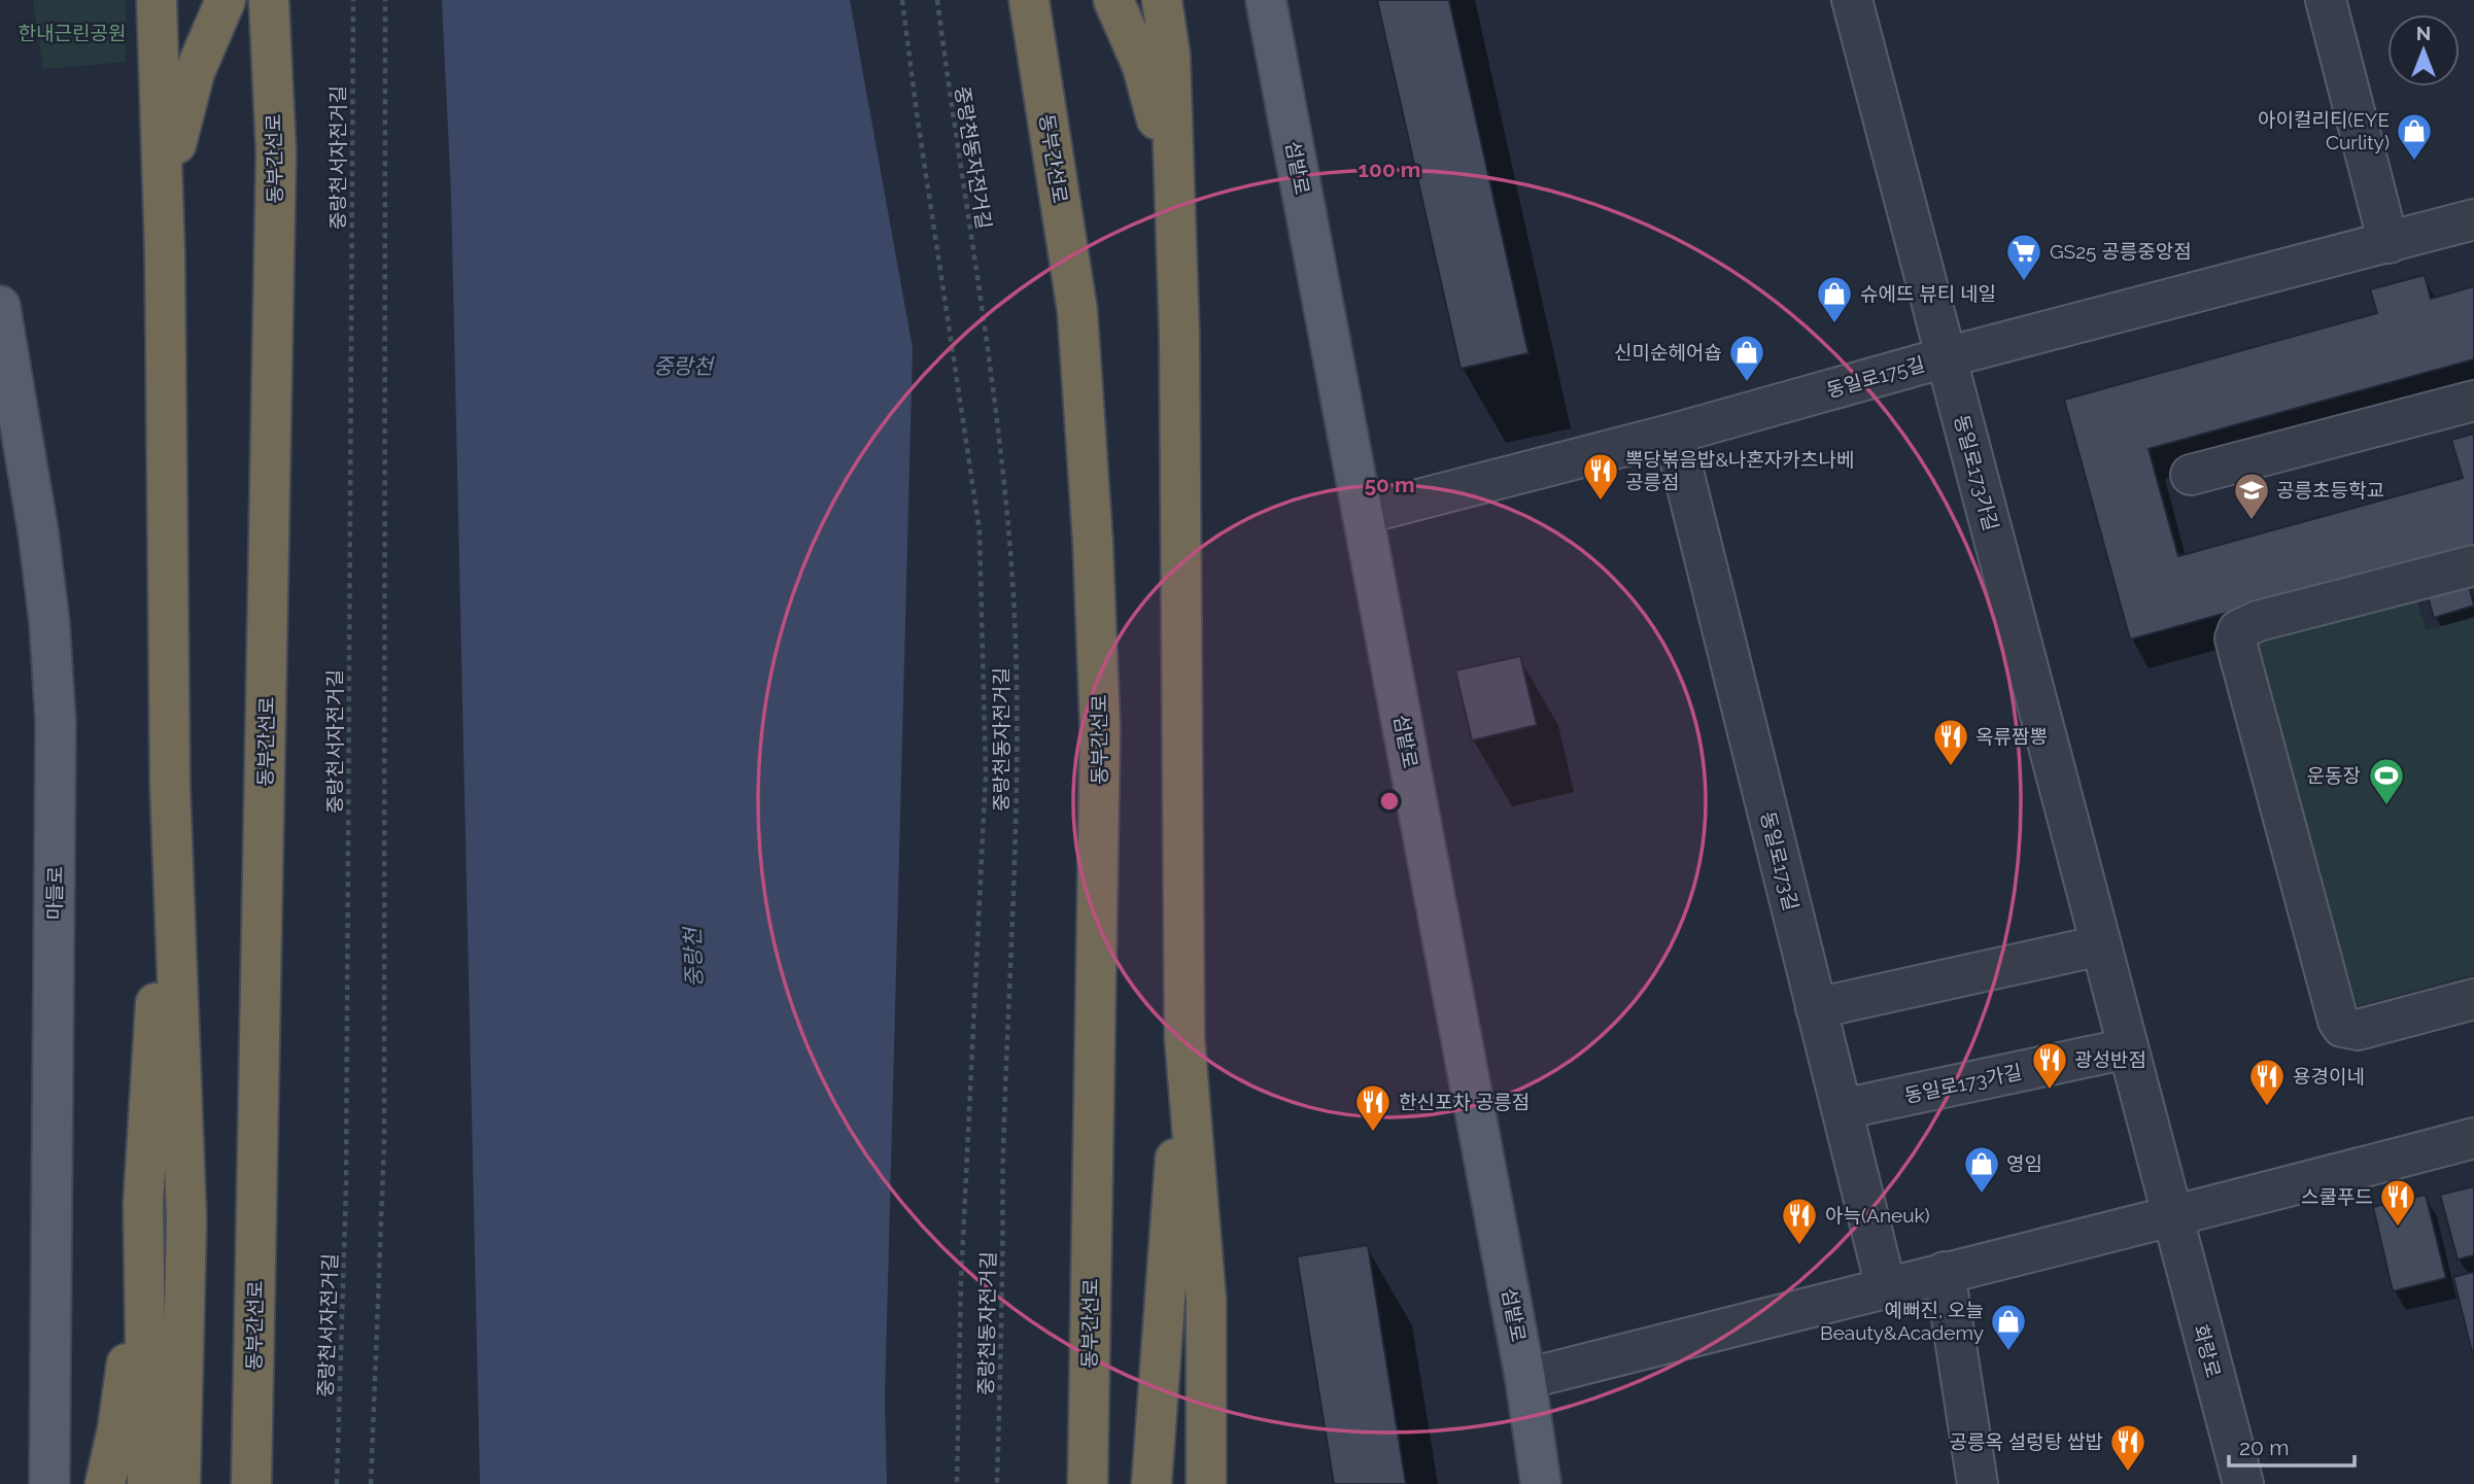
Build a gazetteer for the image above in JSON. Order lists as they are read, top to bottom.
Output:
{
  "streets": {
    "highway": ["동부간선로"],
    "main road": ["섬밭로", "마들로"],
    "street": [
      "동일로175길",
      "동일로173가길",
      "동일로173길",
      "화랑로"
    ],
    "path": ["중랑천서자전거길", "중랑천동자전거길"]
  },
  "crossings": [
    ["섬밭로", "동일로175길"],
    ["동일로175길", "동일로173가길"],
    ["동일로175길", "동일로173길"],
    ["동일로173가길", "동일로173길"],
    ["동일로173가길", "화랑로"]
  ],
  "water": ["중랑천"],
  "parks": ["한내근린공원"],
  "places": {
    "shop": [
      "아이컬리티(EYE Curlity)",
      "슈에뜨 뷰티 네일",
      "신미순헤어숍",
      "영임",
      "예뻐진, 오늘 Beauty&Academy"
    ],
    "supermarket": ["GS25 공릉중앙점"],
    "restaurant": [
      "뽁당볶음밥&나혼자카츠나베 공릉점",
      "옥류짬뽕",
      "광성반점",
      "용경이네",
      "한신포차 공릉점",
      "스쿨푸드",
      "아늑(Aneuk)",
      "공릉옥 설렁탕 쌉밥"
    ],
    "school or university": ["공릉초등학교"],
    "sports": ["운동장"]
  },
  "scale_bar": "20 m",
  "north": "top",
  "rings": ["100 m", "50 m"]
}
